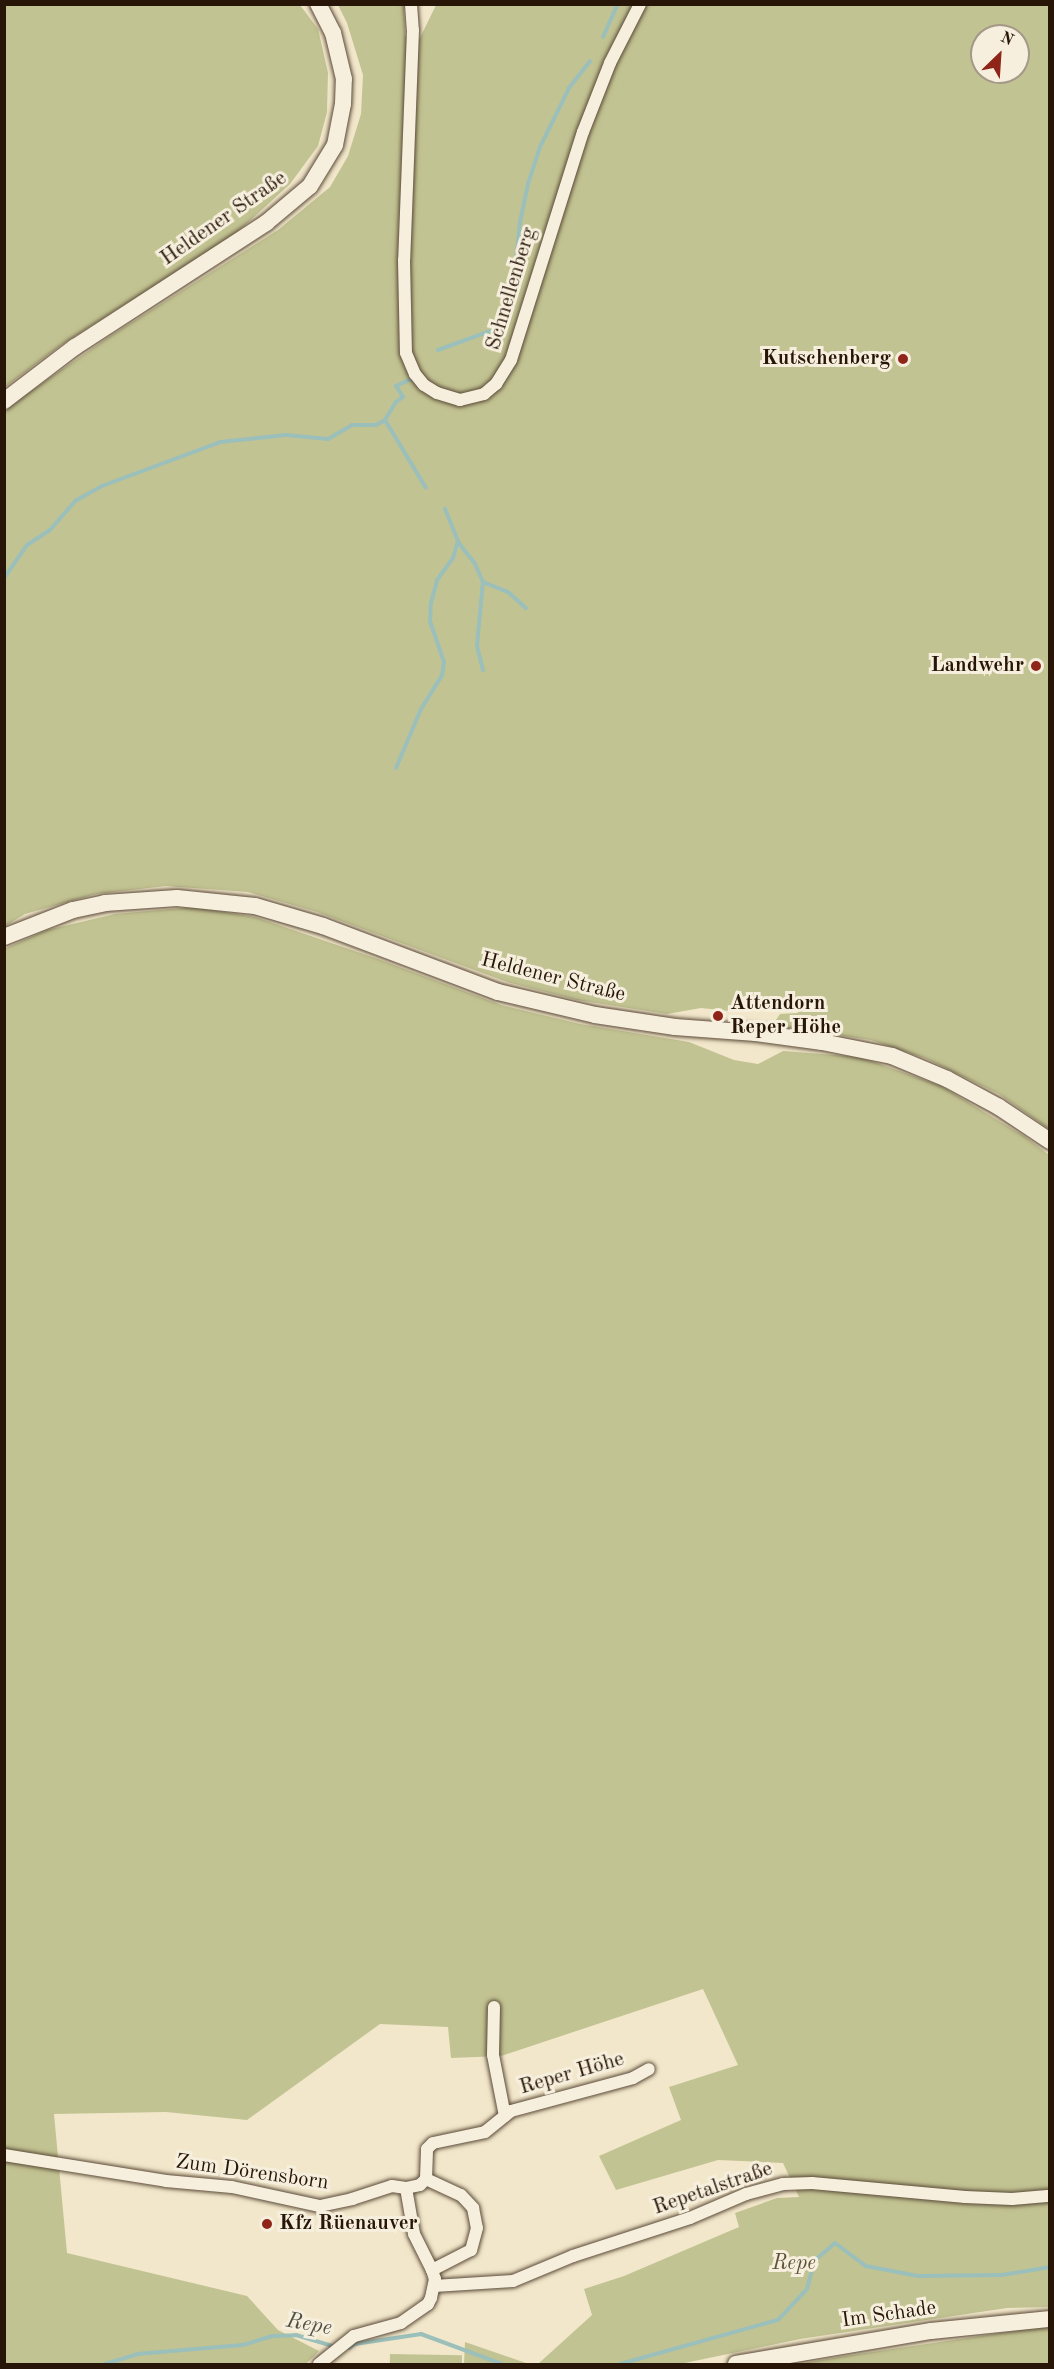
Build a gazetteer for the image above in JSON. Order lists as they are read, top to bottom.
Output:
{
  "streets": {
    "main road": ["Heldener Straße", "Im Schade"],
    "street": [
      "Schnellenberg",
      "Reper Höhe",
      "Zum Dörensborn",
      "Repetalstraße"
    ]
  },
  "water": ["Repe"],
  "parks": ["Repe"],
  "places": [
    "Kutschenberg",
    "Landwehr",
    "Attendorn Reper Höhe",
    "Kfz Rüenauver"
  ],
  "north": "top right"
}
